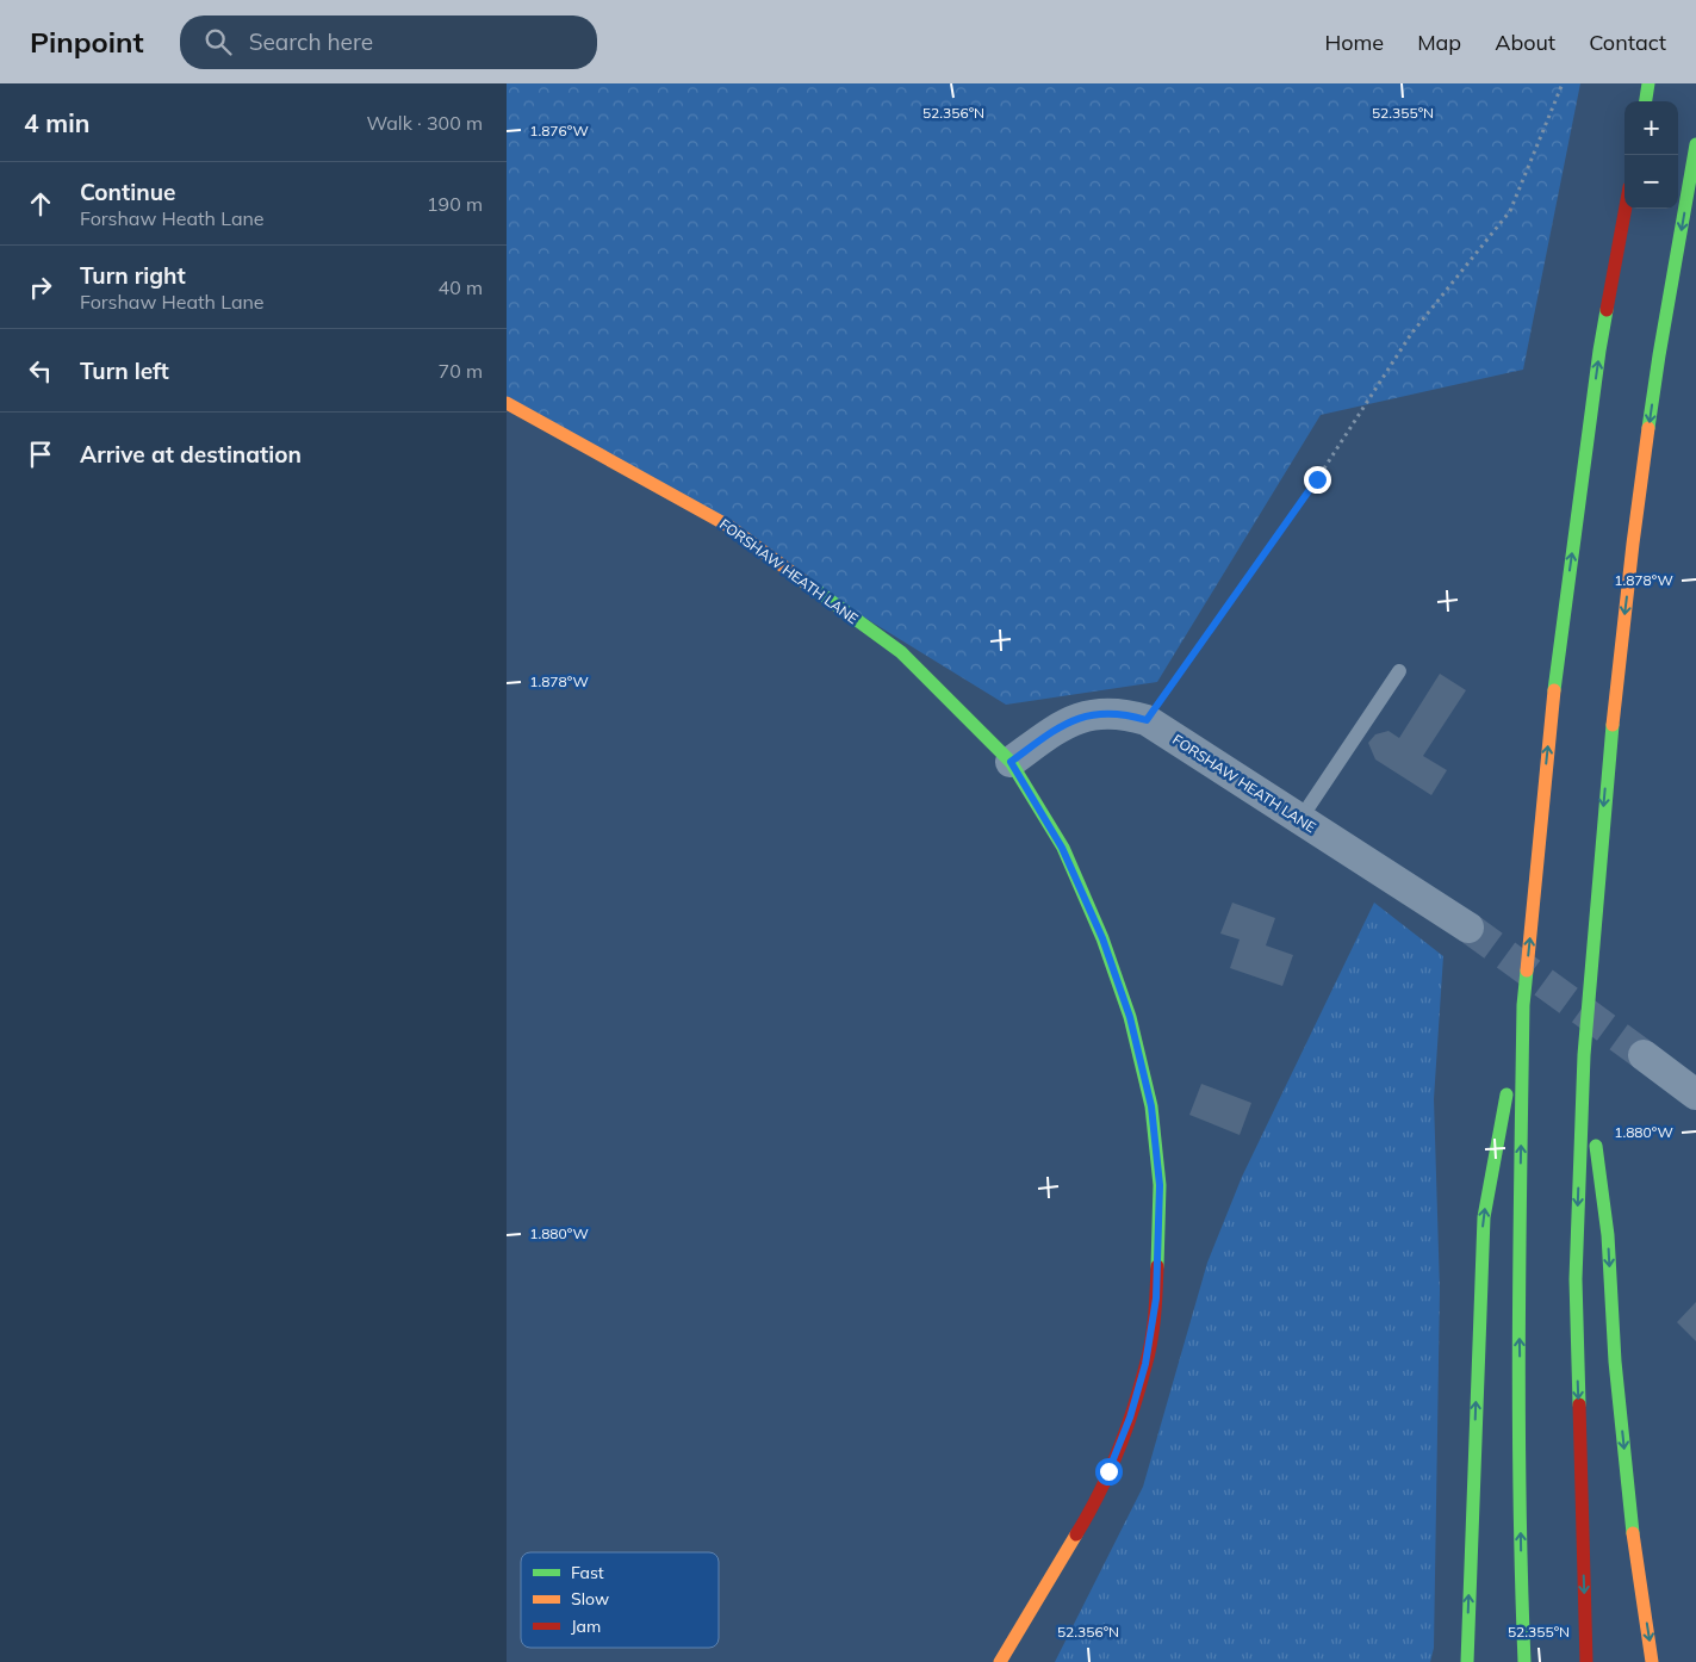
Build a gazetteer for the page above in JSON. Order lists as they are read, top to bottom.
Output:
{
  "streets": {
    "main road": ["FORSHAW HEATH LANE"]
  },
  "legend": ["Fast", "Slow", "Jam"],
  "page": {
    "header": "Pinpoint",
    "search": "Search here",
    "nav": [
      "Home",
      "Map",
      "About",
      "Contact"
    ],
    "heading": ["4 min", "Walk · 300 m"],
    "map_buttons": ["+", "−"],
    "list": [
      ["Continue", "Forshaw Heath Lane", "190 m"],
      ["Turn right", "Forshaw Heath Lane", "40 m"],
      ["Turn left", "70 m"],
      "Arrive at destination"
    ]
  },
  "coordinates": [
    "52.356°N",
    "52.355°N",
    "1.876°W",
    "1.878°W",
    "1.880°W"
  ]
}
